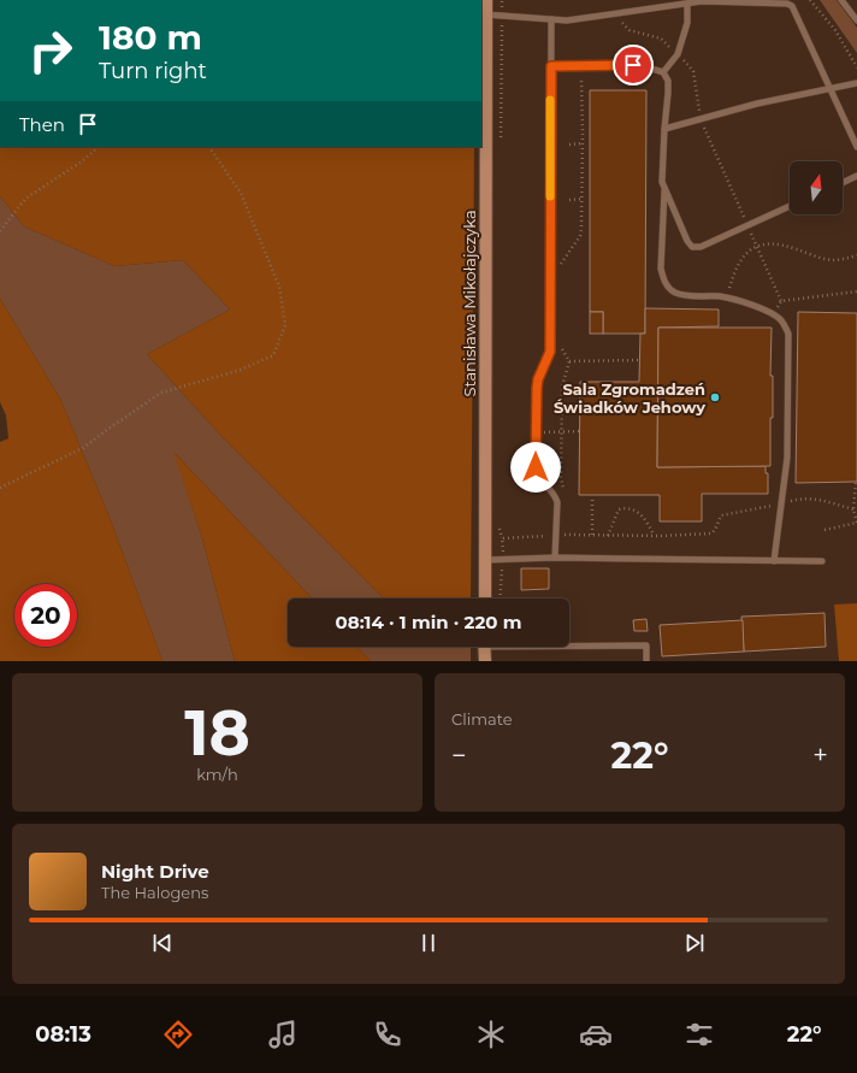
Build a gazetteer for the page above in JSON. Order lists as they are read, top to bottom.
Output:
{
  "streets": {
    "street": ["Stanisława Mikołajczyka"]
  },
  "places": ["Sala Zgromadzeń Świadków Jehowy"],
  "north": "top",
  "page": {
    "turn": ["180 m", "Turn right"],
    "then": "Then",
    "limit": "20",
    "trip": "08:14 · 1 min · 220 m",
    "tile": [
      ["18", "km/h"],
      "Climate"
    ],
    "heat": ["−", "22°", "+"],
    "song": ["Night Drive", "The Halogens"],
    "tabs": ["08:13", "22°"]
  }
}
